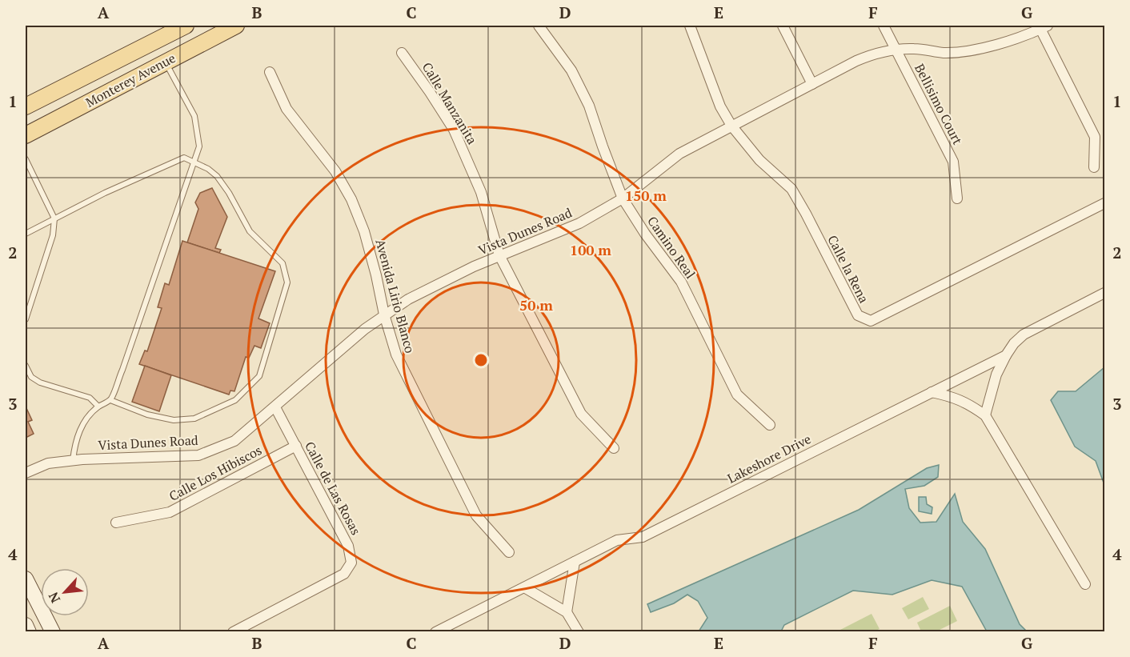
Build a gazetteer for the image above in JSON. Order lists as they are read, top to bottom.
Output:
{
  "streets": {
    "main road": ["Monterey Avenue"],
    "street": [
      "Calle Manzanita",
      "Bellisimo Court",
      "Vista Dunes Road",
      "Camino Real",
      "Calle la Rena",
      "Avenida Lirio Blanco",
      "Lakeshore Drive",
      "Calle Los Hibiscos",
      "Calle de Las Rosas"
    ]
  },
  "crossings": [
    ["Calle Manzanita", "Vista Dunes Road"],
    ["Bellisimo Court", "Vista Dunes Road"],
    ["Vista Dunes Road", "Camino Real"],
    ["Vista Dunes Road", "Calle la Rena"],
    ["Vista Dunes Road", "Avenida Lirio Blanco"],
    ["Vista Dunes Road", "Calle de Las Rosas"],
    ["Calle Los Hibiscos", "Calle de Las Rosas"]
  ],
  "north": "bottom left",
  "grid": {
    "columns": [
      "A",
      "B",
      "C",
      "D",
      "E",
      "F",
      "G"
    ],
    "rows": [
      "1",
      "2",
      "3",
      "4"
    ]
  },
  "rings": ["150 m", "100 m", "50 m"]
}
